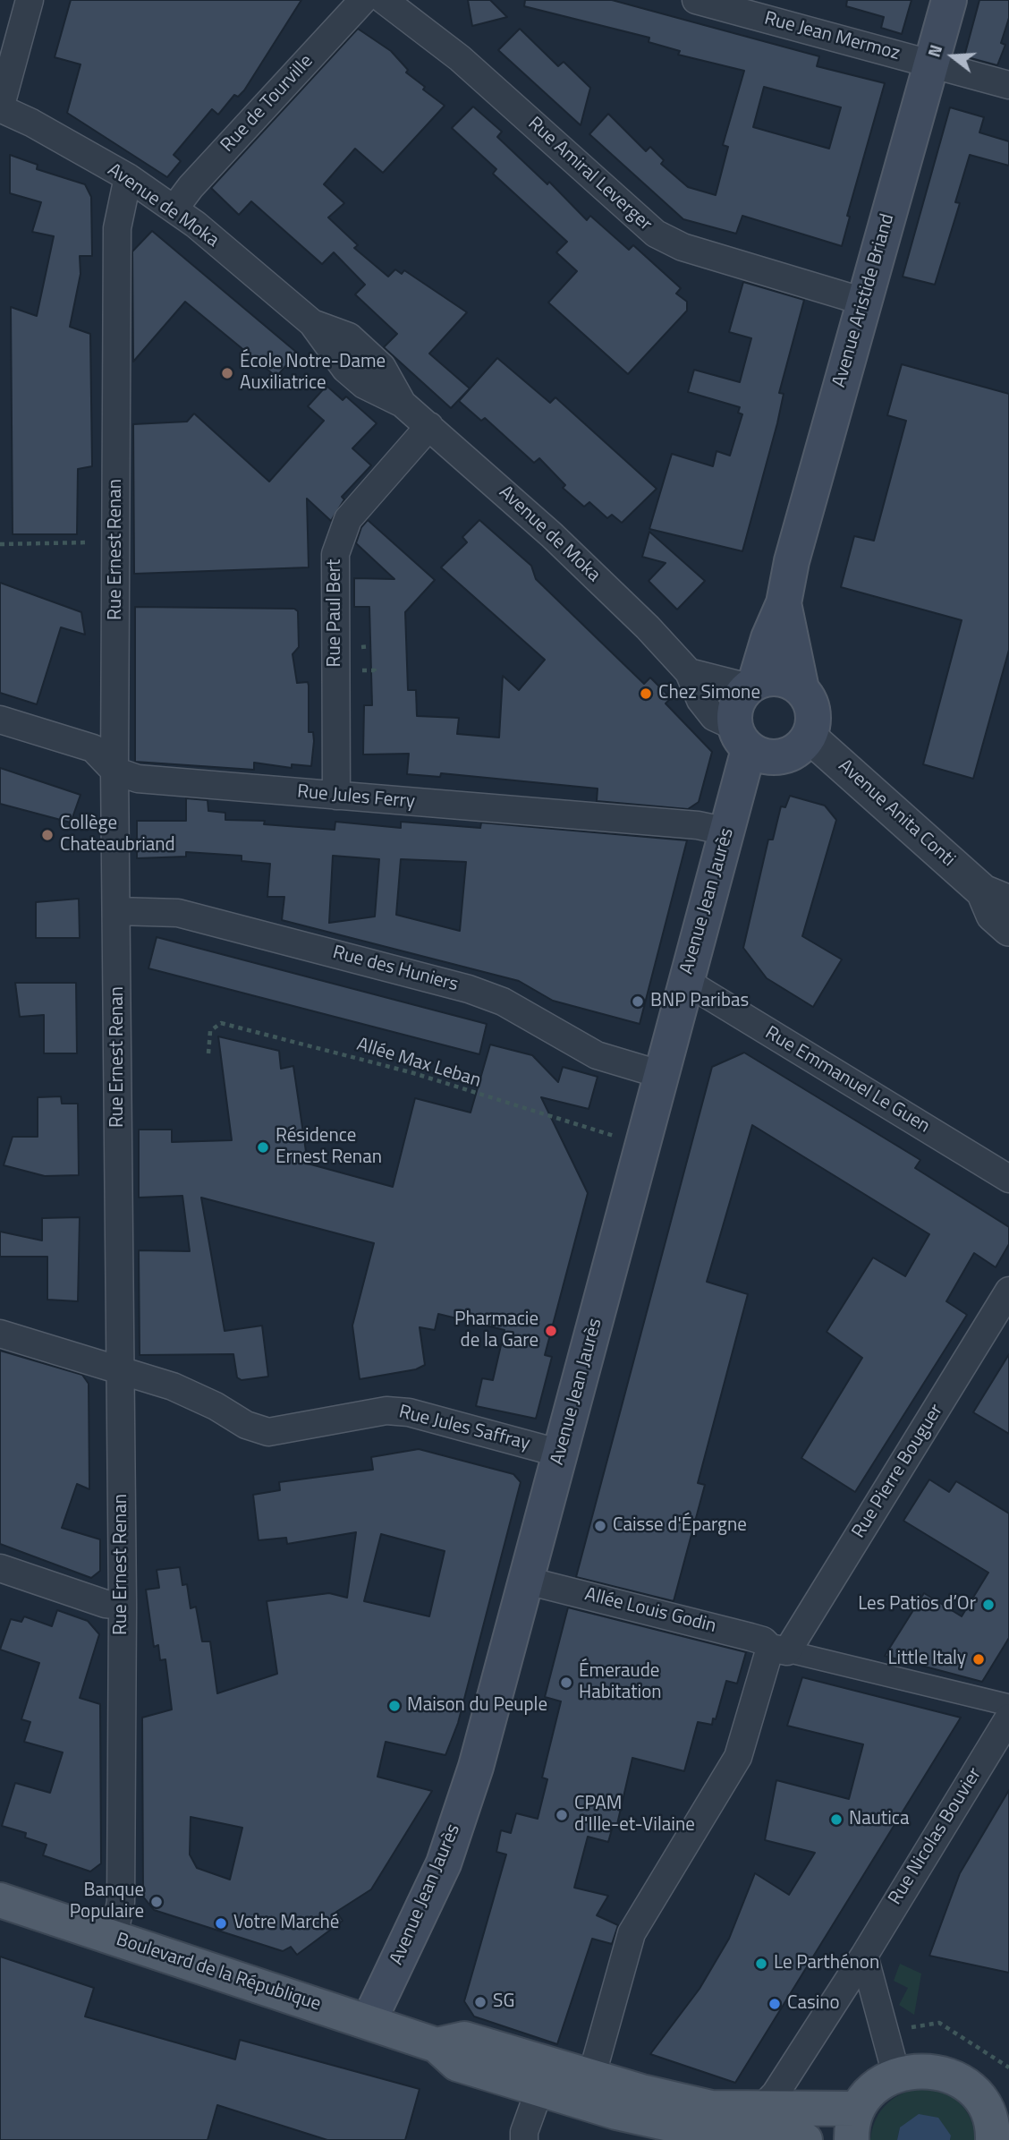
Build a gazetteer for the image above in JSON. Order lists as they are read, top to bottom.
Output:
{
  "streets": {
    "main road": ["Avenue Aristide Briand", "Avenue Jean Jaurès", "Boulevard de la République"],
    "street": [
      "Rue Jean Mermoz",
      "Rue de Tourville",
      "Rue Amiral Leverger",
      "Avenue de Moka",
      "Rue Ernest Renan",
      "Rue Paul Bert",
      "Rue Jules Ferry",
      "Avenue Anita Conti",
      "Rue des Huniers",
      "Rue Emmanuel Le Guen",
      "Rue Jules Saffray",
      "Rue Pierre Bouguer",
      "Allée Louis Godin",
      "Rue Nicolas Bouvier"
    ],
    "path": ["Allée Max Leban"]
  },
  "crossings": [
    ["Rue Jean Mermoz", "Avenue Aristide Briand"],
    ["Rue de Tourville", "Avenue de Moka"],
    ["Rue Amiral Leverger", "Avenue Aristide Briand"],
    ["Avenue de Moka", "Avenue Aristide Briand"],
    ["Avenue de Moka", "Rue Ernest Renan"],
    ["Avenue de Moka", "Rue Paul Bert"],
    ["Avenue de Moka", "Avenue Anita Conti"],
    ["Avenue de Moka", "Avenue Jean Jaurès"],
    ["Avenue Aristide Briand", "Avenue Anita Conti"],
    ["Avenue Aristide Briand", "Avenue Jean Jaurès"],
    ["Rue Ernest Renan", "Rue Jules Ferry"],
    ["Rue Ernest Renan", "Rue des Huniers"],
    ["Rue Ernest Renan", "Rue Jules Saffray"],
    ["Rue Ernest Renan", "Boulevard de la République"],
    ["Rue Paul Bert", "Rue Jules Ferry"],
    ["Rue Jules Ferry", "Avenue Jean Jaurès"],
    ["Avenue Anita Conti", "Avenue Jean Jaurès"],
    ["Avenue Jean Jaurès", "Rue des Huniers"],
    ["Avenue Jean Jaurès", "Allée Max Leban"],
    ["Avenue Jean Jaurès", "Rue Emmanuel Le Guen"],
    ["Avenue Jean Jaurès", "Rue Jules Saffray"],
    ["Avenue Jean Jaurès", "Allée Louis Godin"],
    ["Avenue Jean Jaurès", "Boulevard de la République"],
    ["Rue Pierre Bouguer", "Allée Louis Godin"],
    ["Rue Pierre Bouguer", "Boulevard de la République"],
    ["Rue Nicolas Bouvier", "Boulevard de la République"]
  ],
  "places": [
    "École Notre-Dame Auxiliatrice",
    "Chez Simone",
    "Collège Chateaubriand",
    "BNP Paribas",
    "Résidence Ernest Renan",
    "Pharmacie de la Gare",
    "Caisse d'Épargne",
    "Les Patios d’Or",
    "Little Italy",
    "Émeraude Habitation",
    "Maison du Peuple",
    "CPAM d'Ille-et-Vilaine",
    "Nautica",
    "Banque Populaire",
    "Votre Marché",
    "Le Parthénon",
    "SG",
    "Casino"
  ],
  "north": "left"
}
